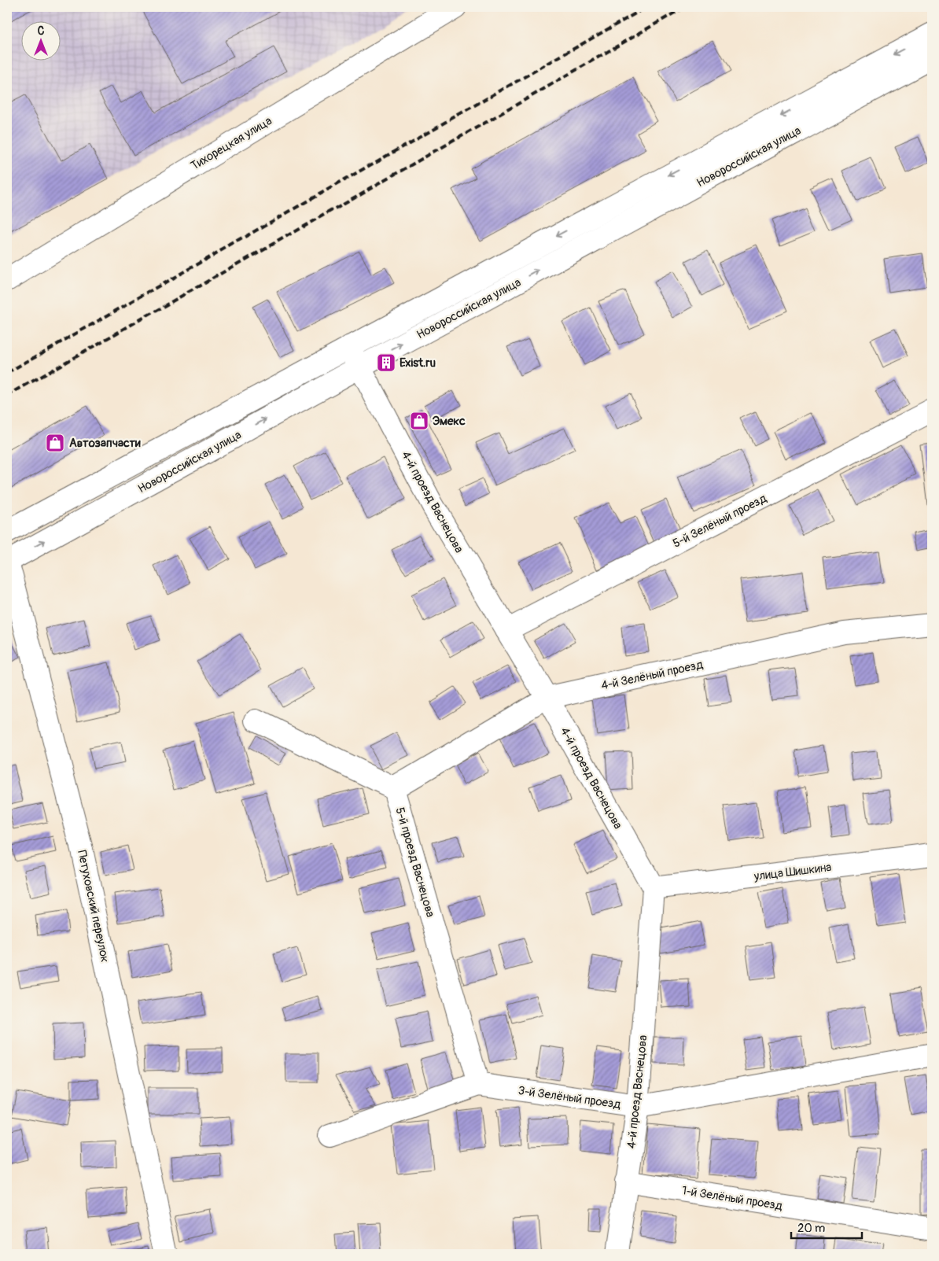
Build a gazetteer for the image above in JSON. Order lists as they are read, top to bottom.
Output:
{
  "streets": {
    "street": [
      "Тихорецкая улица",
      "Новороссийская улица",
      "4-й проезд Васнецова",
      "5-й Зелёный проезд",
      "4-й Зелёный проезд",
      "5-й проезд Васнецова",
      "улица Шишкина",
      "Петуховский переулок",
      "3-й Зелёный проезд",
      "1-й Зелёный проезд"
    ]
  },
  "crossings": [
    ["Новороссийская улица", "4-й проезд Васнецова"],
    ["Новороссийская улица", "Петуховский переулок"],
    ["4-й проезд Васнецова", "5-й Зелёный проезд"],
    ["4-й проезд Васнецова", "4-й Зелёный проезд"],
    ["4-й проезд Васнецова", "улица Шишкина"],
    ["4-й проезд Васнецова", "3-й Зелёный проезд"],
    ["4-й проезд Васнецова", "1-й Зелёный проезд"],
    ["4-й Зелёный проезд", "5-й проезд Васнецова"],
    ["5-й проезд Васнецова", "3-й Зелёный проезд"]
  ],
  "places": {
    "building": ["Exist.ru"],
    "shop": ["Эмекс", "Автозапчасти"]
  },
  "scale_bar": "20 m",
  "north": "top"
}
